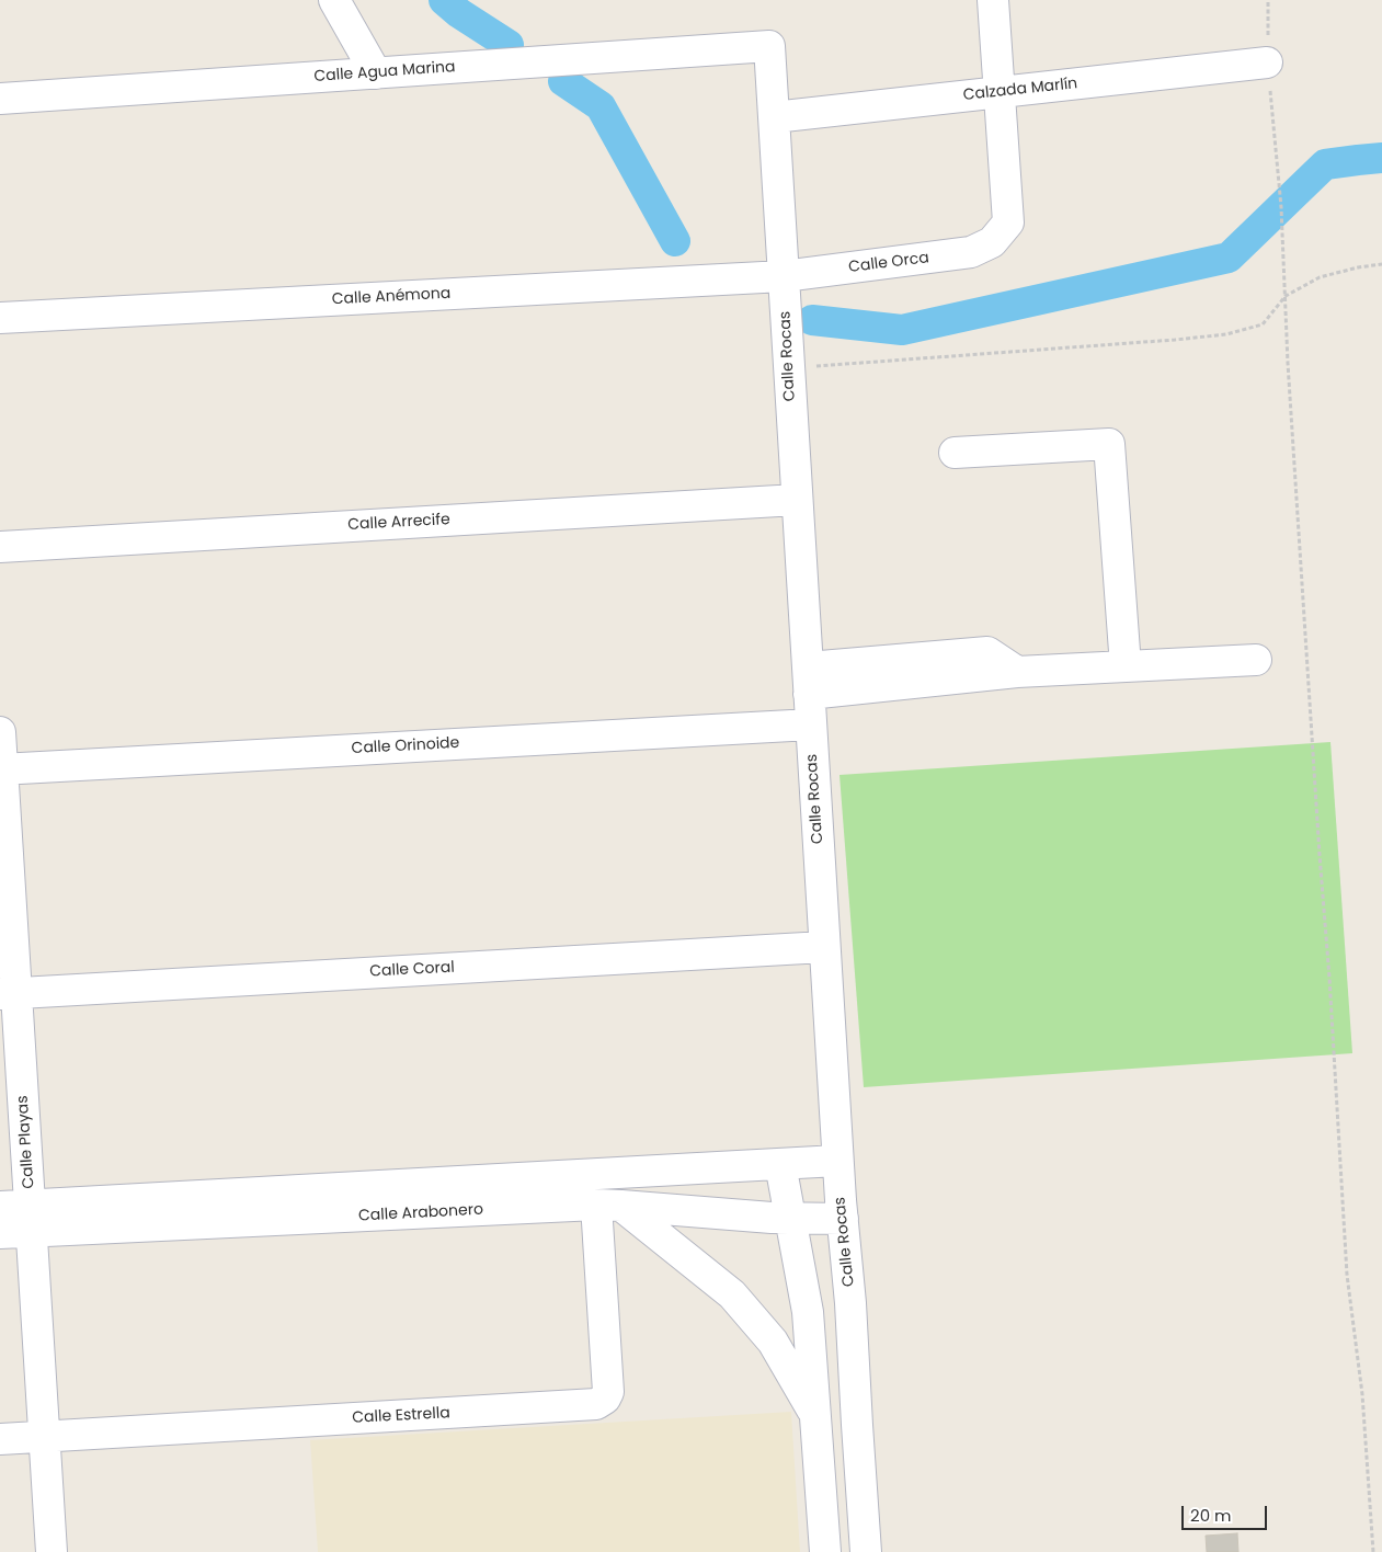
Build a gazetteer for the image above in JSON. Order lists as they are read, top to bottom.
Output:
{
  "streets": {
    "street": [
      "Calle Agua Marina",
      "Calzada Marlín",
      "Calle Orca",
      "Calle Anémona",
      "Calle Rocas",
      "Calle Arrecife",
      "Calle Orinoide",
      "Calle Coral",
      "Calle Playas",
      "Calle Arabonero",
      "Calle Estrella"
    ]
  },
  "crossings": [
    ["Calle Agua Marina", "Calle Rocas"],
    ["Calzada Marlín", "Calle Orca"],
    ["Calzada Marlín", "Calle Rocas"],
    ["Calle Orca", "Calle Anémona"],
    ["Calle Orca", "Calle Rocas"],
    ["Calle Anémona", "Calle Rocas"],
    ["Calle Rocas", "Calle Arrecife"],
    ["Calle Rocas", "Calle Orinoide"],
    ["Calle Rocas", "Calle Coral"],
    ["Calle Rocas", "Calle Arabonero"],
    ["Calle Orinoide", "Calle Playas"],
    ["Calle Coral", "Calle Playas"],
    ["Calle Playas", "Calle Arabonero"],
    ["Calle Playas", "Calle Estrella"],
    ["Calle Arabonero", "Calle Estrella"]
  ],
  "scale_bar": "20 m"
}
